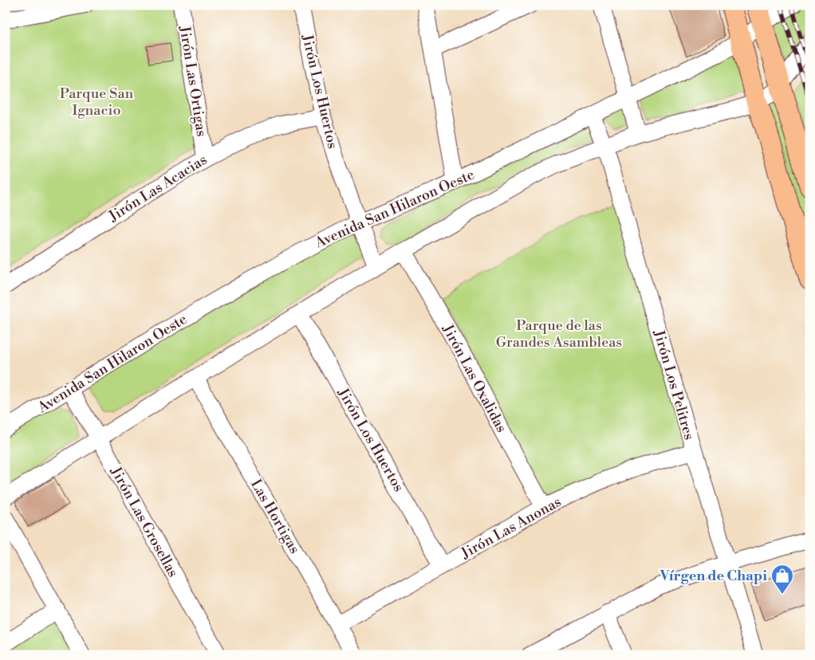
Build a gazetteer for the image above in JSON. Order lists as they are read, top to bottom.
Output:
{
  "streets": {
    "street": [
      "Jirón Las Ortigas",
      "Jirón Los Huertos",
      "Jirón Las Acacias",
      "Avenida San Hilaron Oeste",
      "Jirón Las Oxalidas",
      "Jirón Los Pelitres",
      "Las Hortigas",
      "Jirón Las Grosellas",
      "Jirón Las Anonas"
    ]
  },
  "crossings": [
    ["Jirón Las Ortigas", "Jirón Las Acacias"],
    ["Jirón Los Huertos", "Jirón Las Acacias"],
    ["Jirón Los Huertos", "Avenida San Hilaron Oeste"],
    ["Jirón Los Huertos", "Jirón Las Anonas"],
    ["Avenida San Hilaron Oeste", "Jirón Los Pelitres"],
    ["Avenida San Hilaron Oeste", "Jirón Las Grosellas"],
    ["Jirón Las Oxalidas", "Jirón Las Anonas"],
    ["Jirón Los Pelitres", "Jirón Las Anonas"],
    ["Las Hortigas", "Jirón Las Anonas"]
  ],
  "parks": ["Parque San Ignacio", "Parque de las Grandes Asambleas"],
  "places": {
    "shop": ["Vírgen de Chapi"]
  }
}
